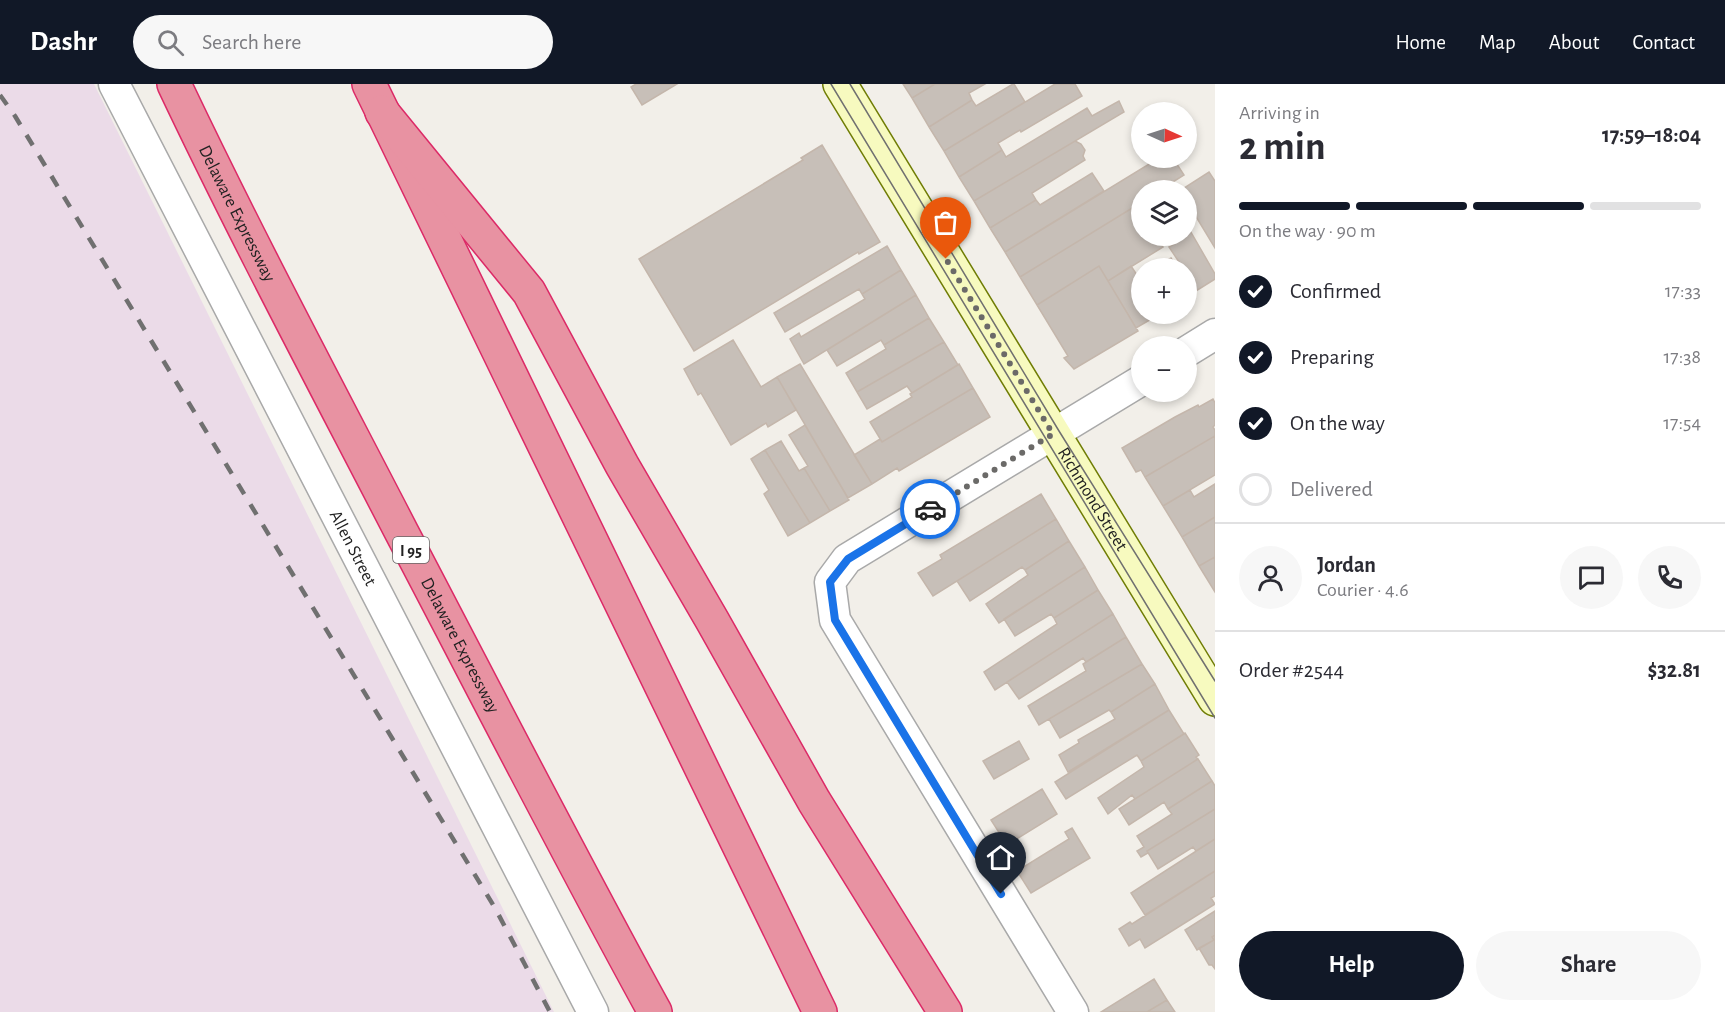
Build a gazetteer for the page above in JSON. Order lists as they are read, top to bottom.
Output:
{
  "streets": {
    "highway": ["Delaware Expressway", "I 95"],
    "main road": ["Richmond Street"],
    "street": ["Allen Street"]
  },
  "north": "right",
  "page": {
    "header": "Dashr",
    "search": "Search here",
    "nav": [
      "Home",
      "Map",
      "About",
      "Contact"
    ],
    "heading": ["2 min", "Arriving in", "17:59–18:04"],
    "panel": [
      "Jordan",
      "Courier · 4.6",
      "Order #2544",
      "$32.81"
    ],
    "map_buttons": ["+", "−"],
    "bar": "On the way · 90 m",
    "list": [
      ["Confirmed", "17:33"],
      ["Preparing", "17:38"],
      ["On the way", "17:54"],
      "Delivered"
    ],
    "buttons": ["Help", "Share"]
  }
}
